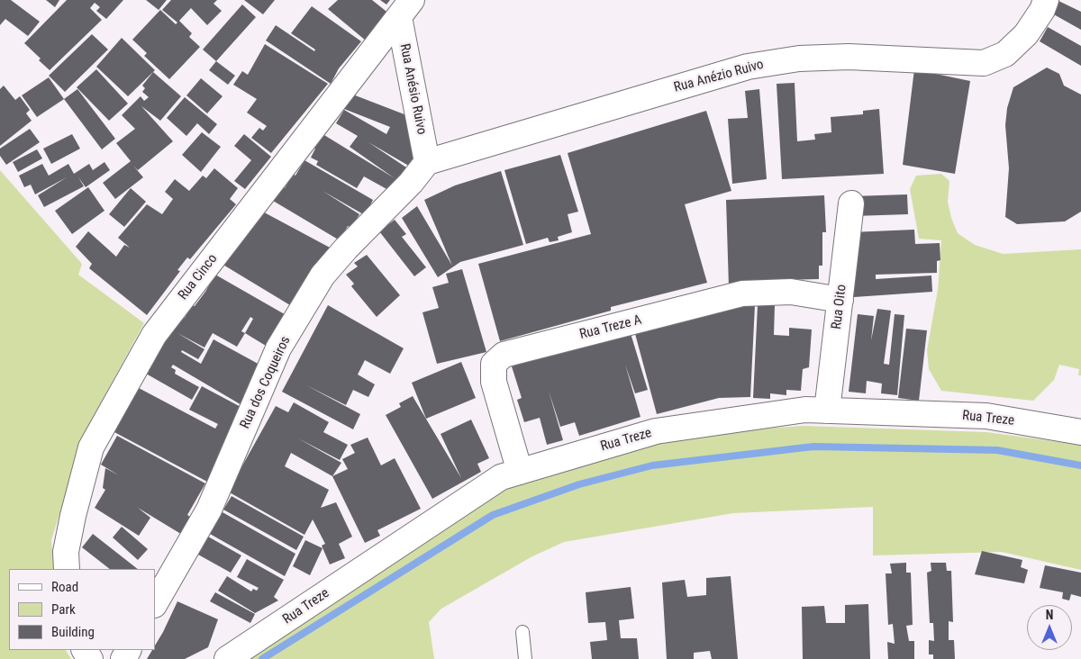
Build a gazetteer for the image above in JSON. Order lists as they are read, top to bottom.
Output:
{
  "streets": {
    "street": [
      "Rua Anézio Ruivo",
      "Rua Anésio Ruivo",
      "Rua Cinco",
      "Rua Oito",
      "Rua Treze A",
      "Rua dos Coqueiros",
      "Rua Treze"
    ]
  },
  "crossings": [
    ["Rua Anézio Ruivo", "Rua Anésio Ruivo"],
    ["Rua Anézio Ruivo", "Rua dos Coqueiros"],
    ["Rua Anésio Ruivo", "Rua Cinco"],
    ["Rua Anésio Ruivo", "Rua dos Coqueiros"],
    ["Rua Oito", "Rua Treze A"],
    ["Rua Oito", "Rua Treze"],
    ["Rua Treze A", "Rua Treze"]
  ],
  "legend": ["Road", "Park", "Building"],
  "north": "top"
}
